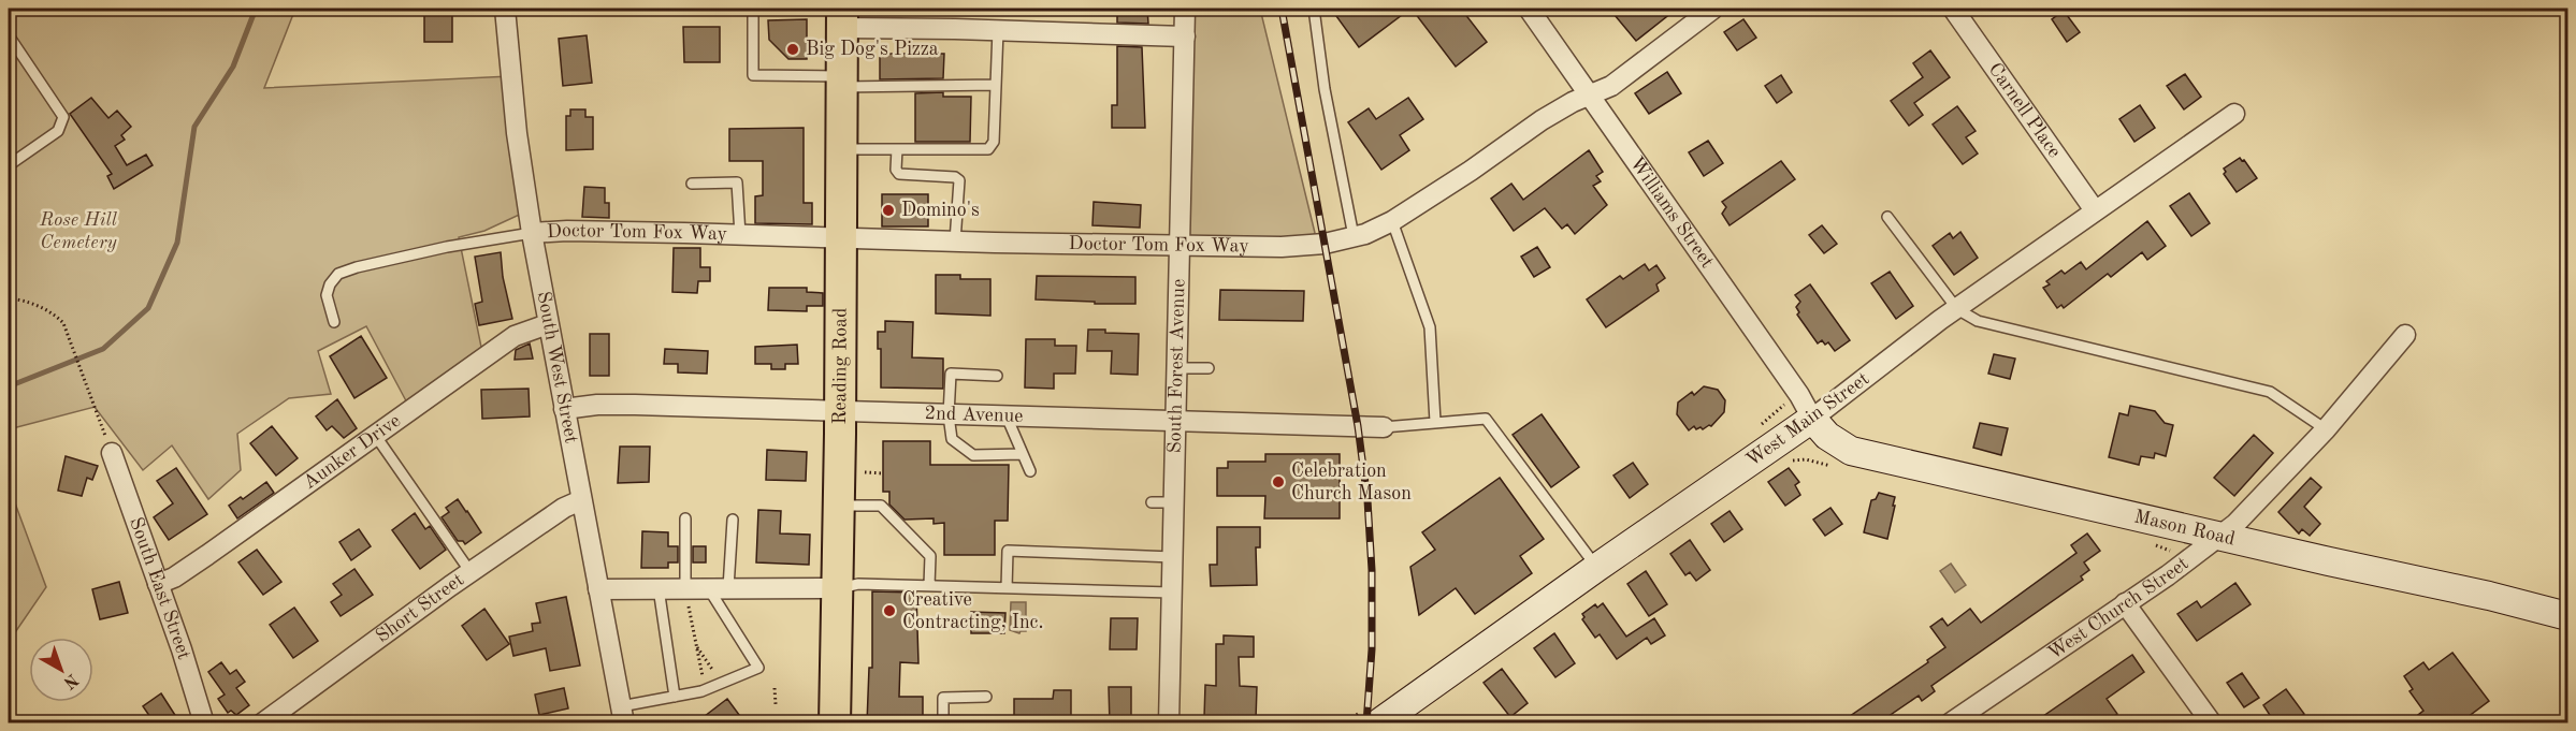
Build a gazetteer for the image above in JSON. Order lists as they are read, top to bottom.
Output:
{
  "streets": {
    "main road": ["Reading Road", "West Main Street", "Mason Road"],
    "street": [
      "Carnell Place",
      "Williams Street",
      "Doctor Tom Fox Way",
      "South Forest Avenue",
      "South West Street",
      "2nd Avenue",
      "Aunker Drive",
      "South East Street",
      "West Church Street",
      "Short Street"
    ]
  },
  "crossings": [
    ["Carnell Place", "West Main Street"],
    ["Williams Street", "Doctor Tom Fox Way"],
    ["Williams Street", "West Main Street"],
    ["Williams Street", "Mason Road"],
    ["Doctor Tom Fox Way", "Reading Road"],
    ["Doctor Tom Fox Way", "South Forest Avenue"],
    ["Doctor Tom Fox Way", "South West Street"],
    ["Reading Road", "2nd Avenue"],
    ["South Forest Avenue", "2nd Avenue"],
    ["South West Street", "2nd Avenue"],
    ["South West Street", "Aunker Drive"],
    ["South West Street", "Short Street"],
    ["West Main Street", "Mason Road"],
    ["Aunker Drive", "South East Street"],
    ["Mason Road", "West Church Street"]
  ],
  "parks": ["Rose Hill Cemetery"],
  "places": [
    "Big Dog's Pizza",
    "Domino's",
    "Celebration Church Mason",
    "Creative Contracting, Inc."
  ],
  "north": "bottom right"
}
